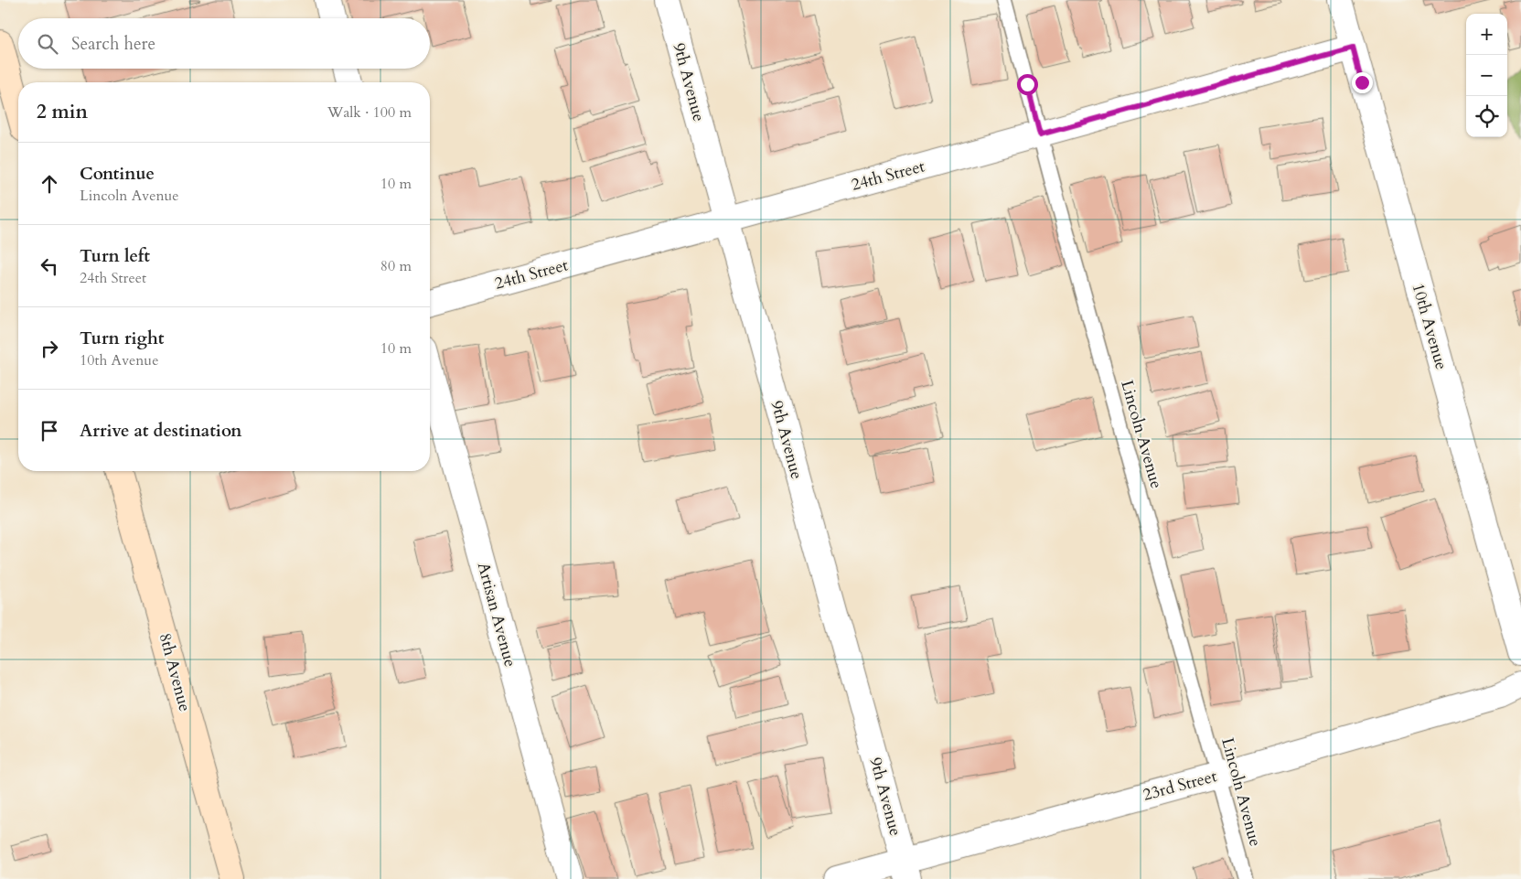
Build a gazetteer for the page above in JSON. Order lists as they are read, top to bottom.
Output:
{
  "streets": {
    "main road": ["8th Avenue"],
    "street": [
      "9th Avenue",
      "24th Street",
      "10th Avenue",
      "Artisan Avenue",
      "23rd Street"
    ],
    "lane": ["Lincoln Avenue"]
  },
  "crossings": [
    ["9th Avenue", "24th Street"],
    ["9th Avenue", "23rd Street"],
    ["24th Street", "10th Avenue"],
    ["24th Street", "Lincoln Avenue"],
    ["Lincoln Avenue", "23rd Street"]
  ],
  "page": {
    "map_buttons": ["+", "−"],
    "search": "Search here",
    "heading": ["2 min", "Walk · 100 m"],
    "list": [
      ["Continue", "Lincoln Avenue", "10 m"],
      ["Turn left", "24th Street", "80 m"],
      ["Turn right", "10th Avenue", "10 m"],
      "Arrive at destination"
    ]
  }
}
